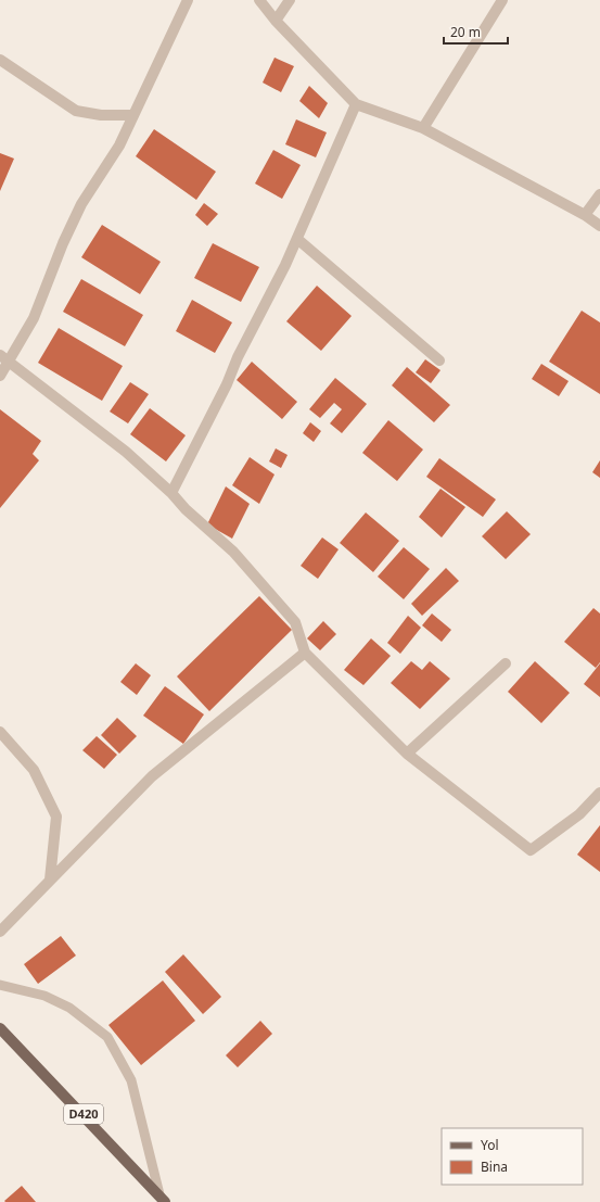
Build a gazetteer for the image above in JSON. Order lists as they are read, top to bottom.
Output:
{
  "streets": {
    "main road": ["D420"]
  },
  "legend": ["Yol", "Bina"],
  "scale_bar": "20 m"
}
